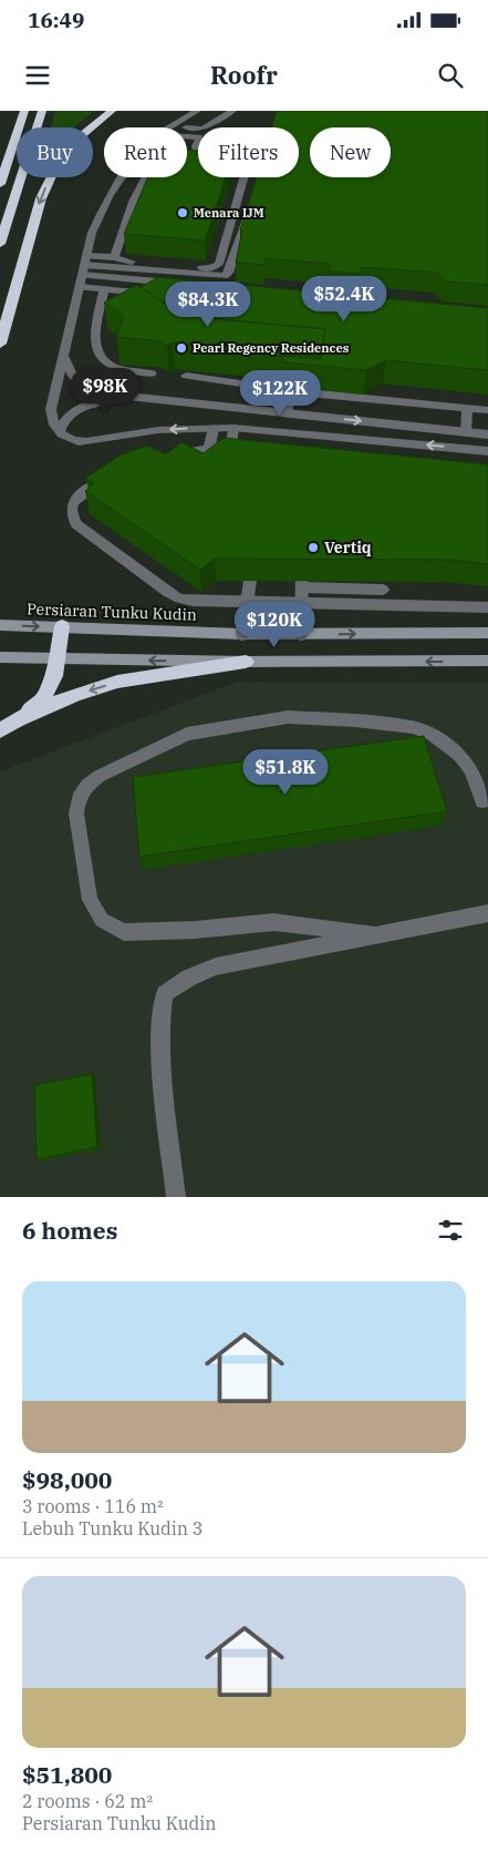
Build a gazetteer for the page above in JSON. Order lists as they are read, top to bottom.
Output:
{
  "streets": {
    "street": ["Persiaran Tunku Kudin"]
  },
  "places": ["Menara IJM", "Pearl Regency Residences", "Vertiq"],
  "page": {
    "status": "16:49",
    "header": "Roofr",
    "chip": [
      "Buy",
      "Rent",
      "Filters",
      "New"
    ],
    "price": [
      "$52.4K",
      "$84.3K",
      "$98K",
      "$122K",
      "$120K",
      "$51.8K"
    ],
    "heading": "6 homes",
    "list": [
      {
        "name": "$98,000",
        "note": "3 rooms · 116 m² · Lebuh Tunku Kudin 3"
      },
      {
        "name": "$51,800",
        "note": "2 rooms · 62 m² · Persiaran Tunku Kudin"
      }
    ]
  }
}
